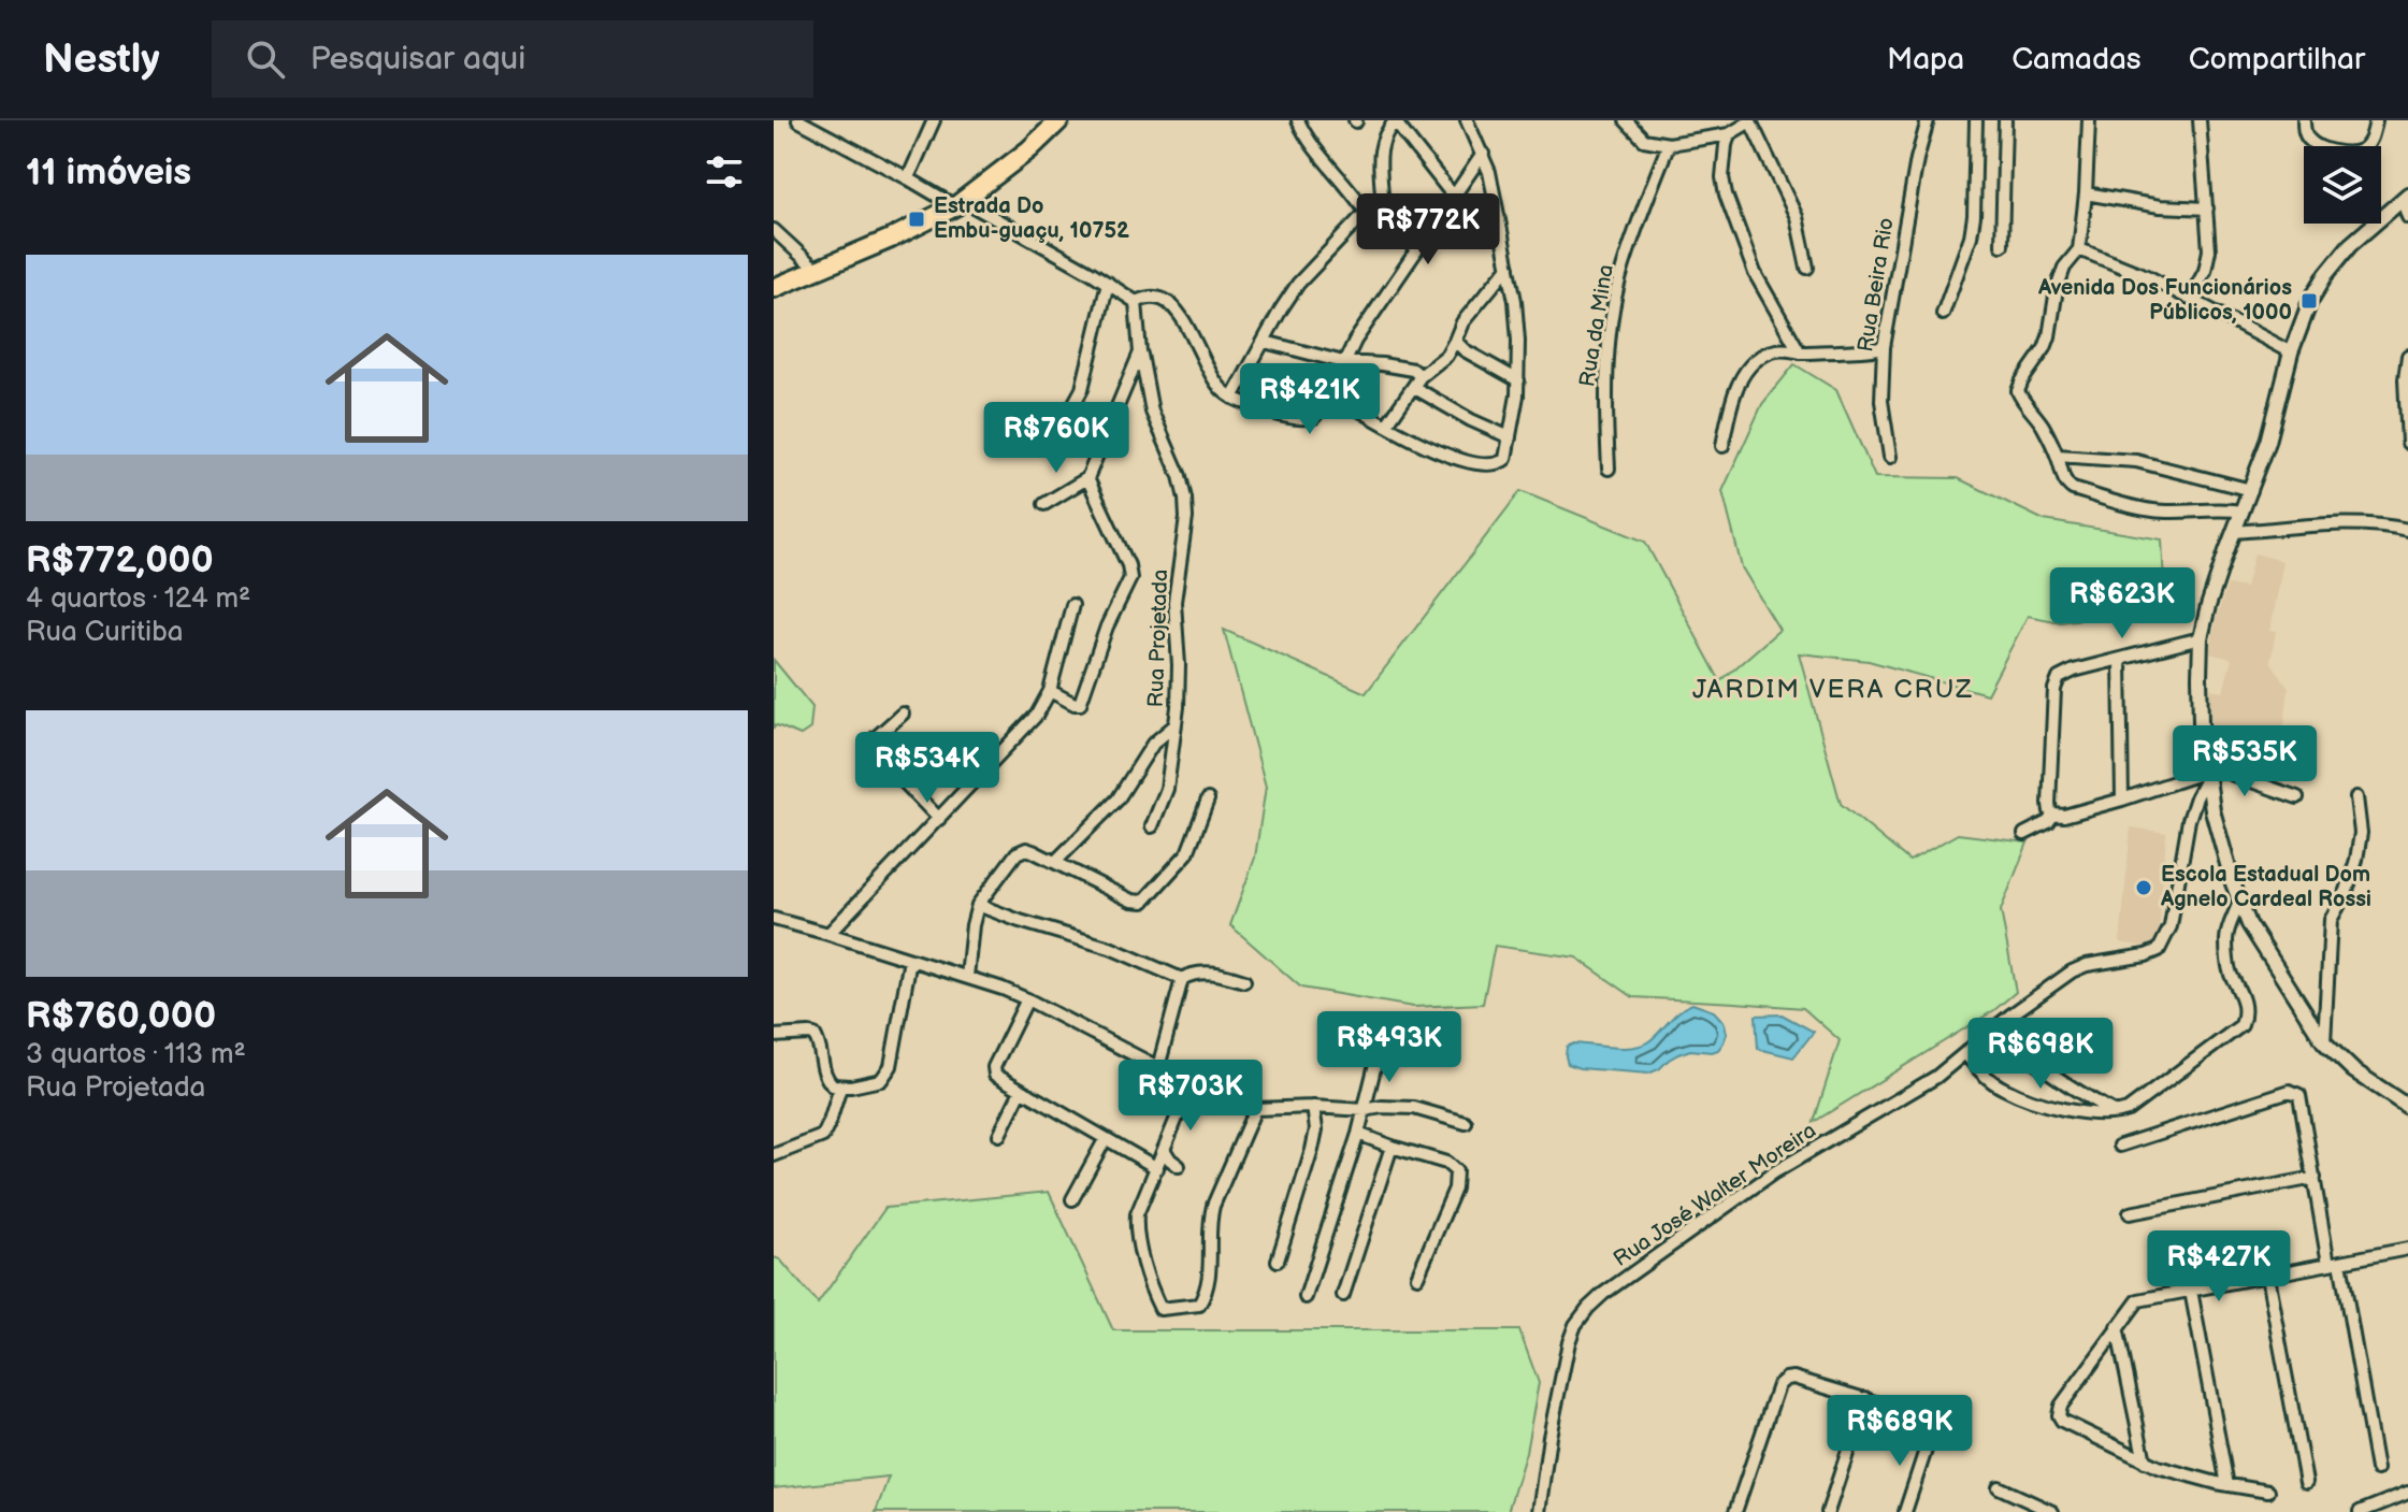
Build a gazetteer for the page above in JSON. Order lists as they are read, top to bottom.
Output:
{
  "streets": {
    "street": [
      "Rua Beira Rio",
      "Rua da Mina",
      "Rua Projetada",
      "Rua José Walter Moreira"
    ]
  },
  "districts": ["JARDIM VERA CRUZ"],
  "places": {
    "transit": ["Estrada Do Embu-guaçu, 10752", "Avenida Dos Funcionários Públicos, 1000"],
    "other": ["Escola Estadual Dom Agnelo Cardeal Rossi"]
  },
  "page": {
    "header": "Nestly",
    "search": "Pesquisar aqui",
    "nav": ["Mapa", "Camadas", "Compartilhar"],
    "heading": "11 imóveis",
    "price": [
      "R$772K",
      "R$421K",
      "R$760K",
      "R$623K",
      "R$535K",
      "R$534K",
      "R$493K",
      "R$698K",
      "R$703K",
      "R$427K",
      "R$689K"
    ],
    "list": [
      {
        "name": "R$772,000",
        "note": "4 quartos · 124 m² · Rua Curitiba"
      },
      {
        "name": "R$760,000",
        "note": "3 quartos · 113 m² · Rua Projetada"
      }
    ]
  }
}
